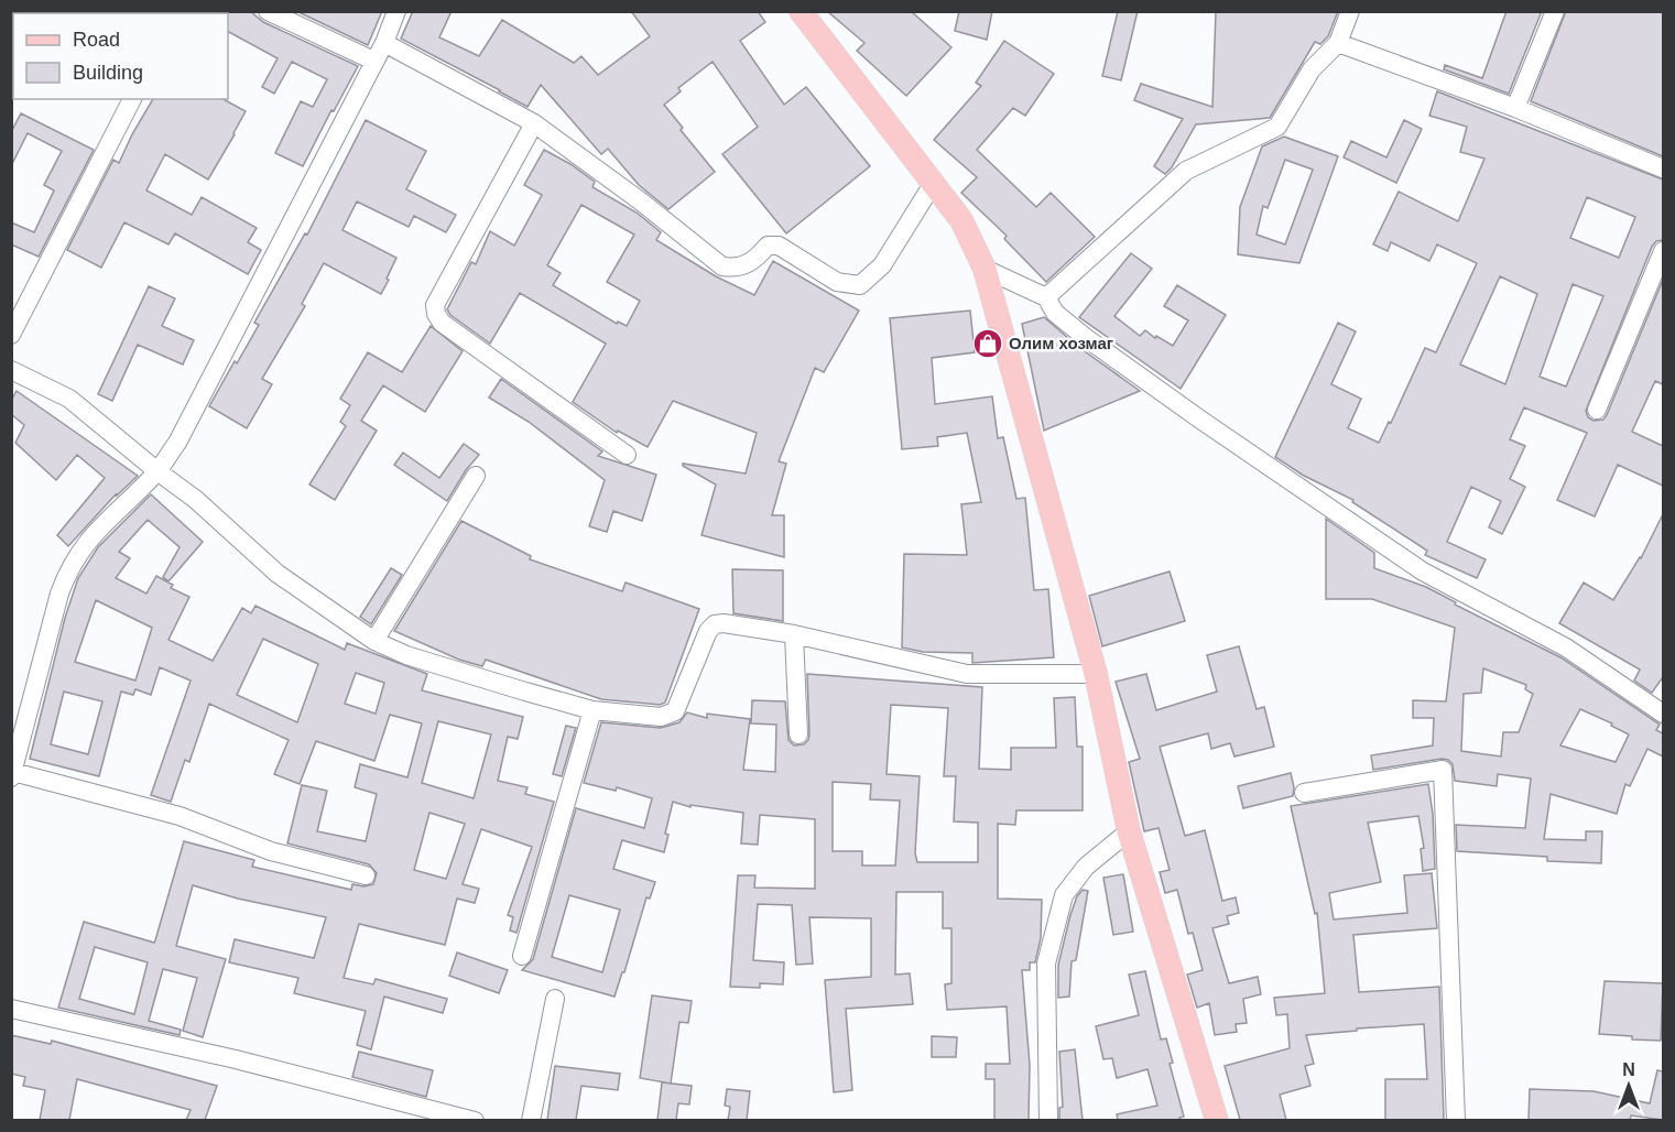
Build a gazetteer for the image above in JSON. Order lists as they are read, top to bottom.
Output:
{
  "places": {
    "shop": ["Олим хозмаг"]
  },
  "legend": ["Road", "Building"],
  "north": "top"
}
